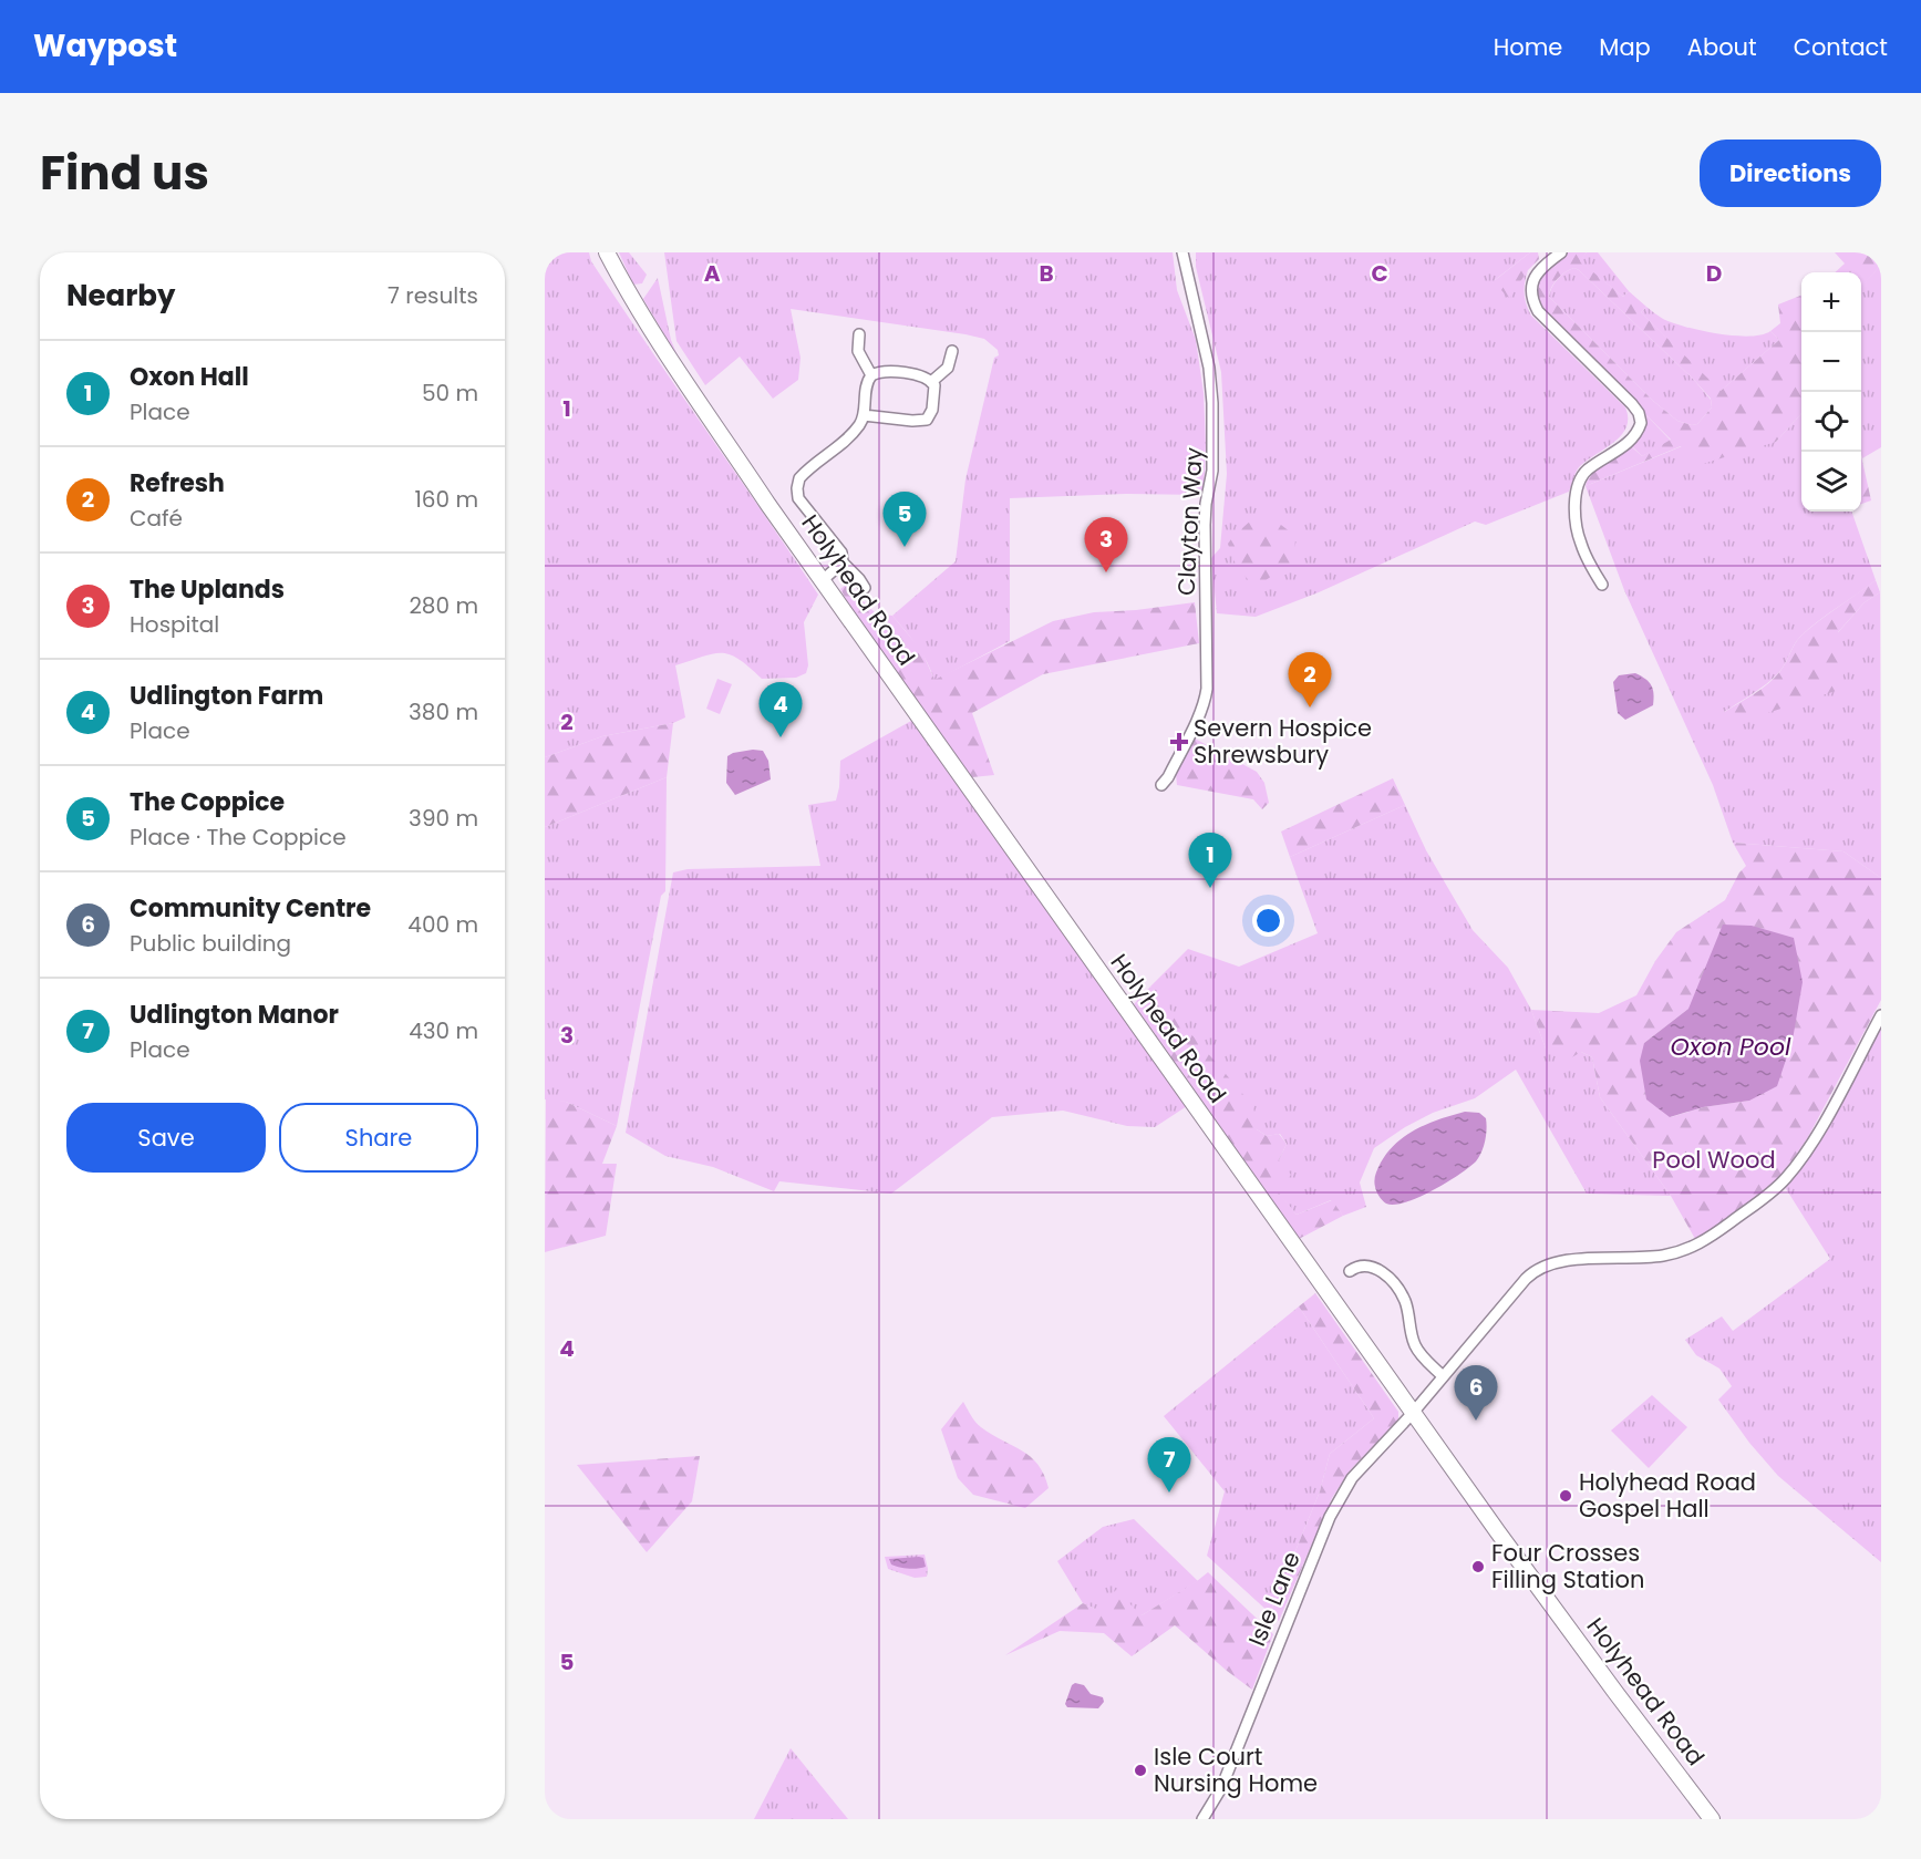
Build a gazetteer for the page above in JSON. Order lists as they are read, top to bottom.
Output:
{
  "streets": {
    "main road": ["Holyhead Road"],
    "street": ["Clayton Way", "Isle Lane"]
  },
  "crossings": [
    ["Holyhead Road", "Isle Lane"]
  ],
  "water": ["Oxon Pool"],
  "parks": ["Pool Wood"],
  "places": {
    "health": ["Severn Hospice Shrewsbury"],
    "other": ["Holyhead Road Gospel Hall", "Four Crosses Filling Station", "Isle Court Nursing Home"]
  },
  "page": {
    "header": "Waypost",
    "nav": [
      "Home",
      "Map",
      "About",
      "Contact"
    ],
    "title": "Find us",
    "buttons": [
      "Directions",
      ["Save", "Share"]
    ],
    "heading": ["Nearby", "7 results"],
    "map_buttons": ["+", "−"],
    "list": [
      {
        "mark": "1",
        "name": "Oxon Hall",
        "note": "Place",
        "value": "50 m"
      },
      {
        "mark": "2",
        "name": "Refresh",
        "note": "Café",
        "value": "160 m"
      },
      {
        "mark": "3",
        "name": "The Uplands",
        "note": "Hospital",
        "value": "280 m"
      },
      {
        "mark": "4",
        "name": "Udlington Farm",
        "note": "Place",
        "value": "380 m"
      },
      {
        "mark": "5",
        "name": "The Coppice",
        "note": "Place · The Coppice",
        "value": "390 m"
      },
      {
        "mark": "6",
        "name": "Community Centre",
        "note": "Public building",
        "value": "400 m"
      },
      {
        "mark": "7",
        "name": "Udlington Manor",
        "note": "Place",
        "value": "430 m"
      }
    ],
    "pins": [
      "5",
      "3",
      "2",
      "4",
      "1",
      "6",
      "7"
    ]
  },
  "grid": {
    "columns": [
      "A",
      "B",
      "C",
      "D"
    ],
    "rows": [
      "1",
      "2",
      "3",
      "4",
      "5"
    ]
  }
}
